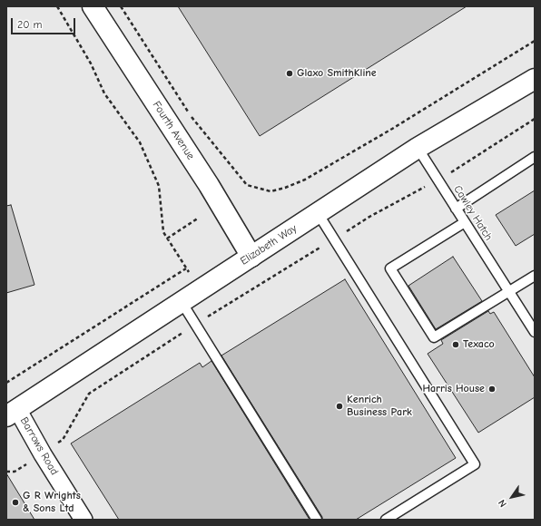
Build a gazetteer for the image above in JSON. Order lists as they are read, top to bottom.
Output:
{
  "streets": {
    "main road": ["Fourth Avenue", "Elizabeth Way"],
    "street": ["Barrows Road"],
    "lane": ["Cawley Hatch"]
  },
  "crossings": [
    ["Fourth Avenue", "Elizabeth Way"],
    ["Cawley Hatch", "Elizabeth Way"],
    ["Elizabeth Way", "Barrows Road"]
  ],
  "places": [
    "Glaxo SmithKline",
    "Texaco",
    "Harris House",
    "Kenrich Business Park",
    "G R Wrights & Sons Ltd"
  ],
  "scale_bar": "20 m",
  "north": "bottom left"
}
